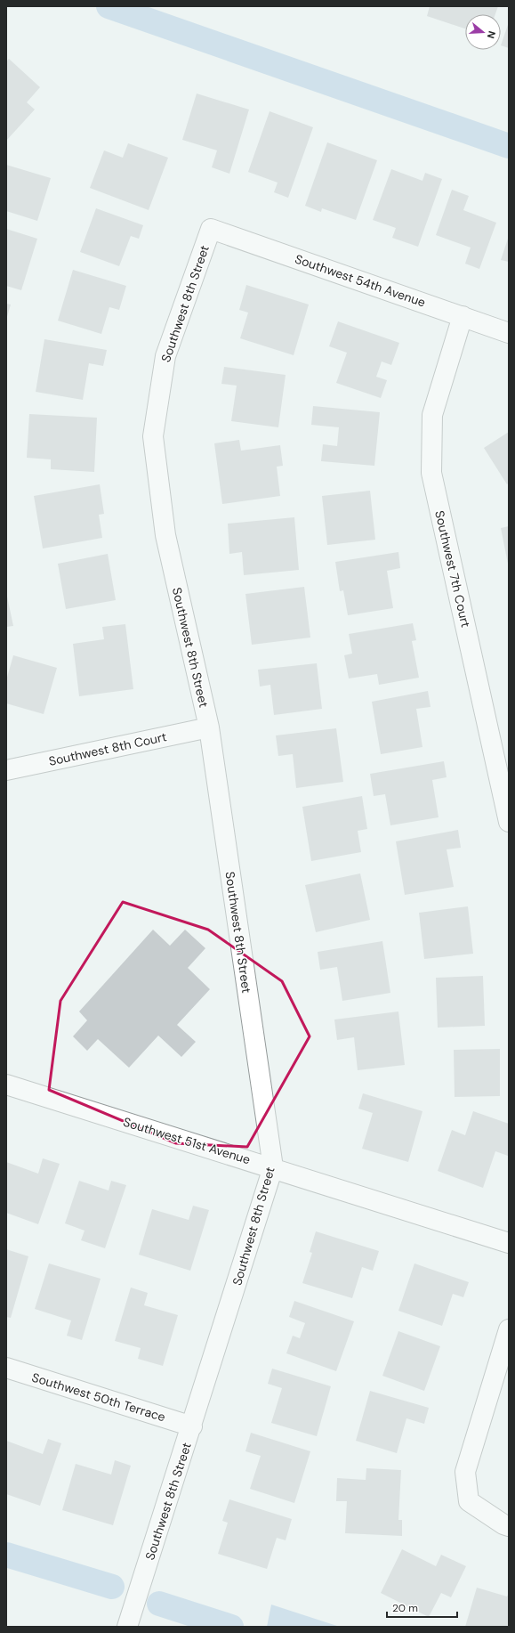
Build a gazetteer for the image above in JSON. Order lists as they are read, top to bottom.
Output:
{
  "streets": {
    "street": [
      "Southwest 54th Avenue",
      "Southwest 8th Street",
      "Southwest 7th Court",
      "Southwest 8th Court",
      "Southwest 51st Avenue",
      "Southwest 50th Terrace"
    ]
  },
  "crossings": [
    ["Southwest 54th Avenue", "Southwest 8th Street"],
    ["Southwest 54th Avenue", "Southwest 7th Court"],
    ["Southwest 8th Street", "Southwest 8th Court"],
    ["Southwest 8th Street", "Southwest 51st Avenue"],
    ["Southwest 8th Street", "Southwest 50th Terrace"]
  ],
  "scale_bar": "20 m",
  "north": "right"
}
